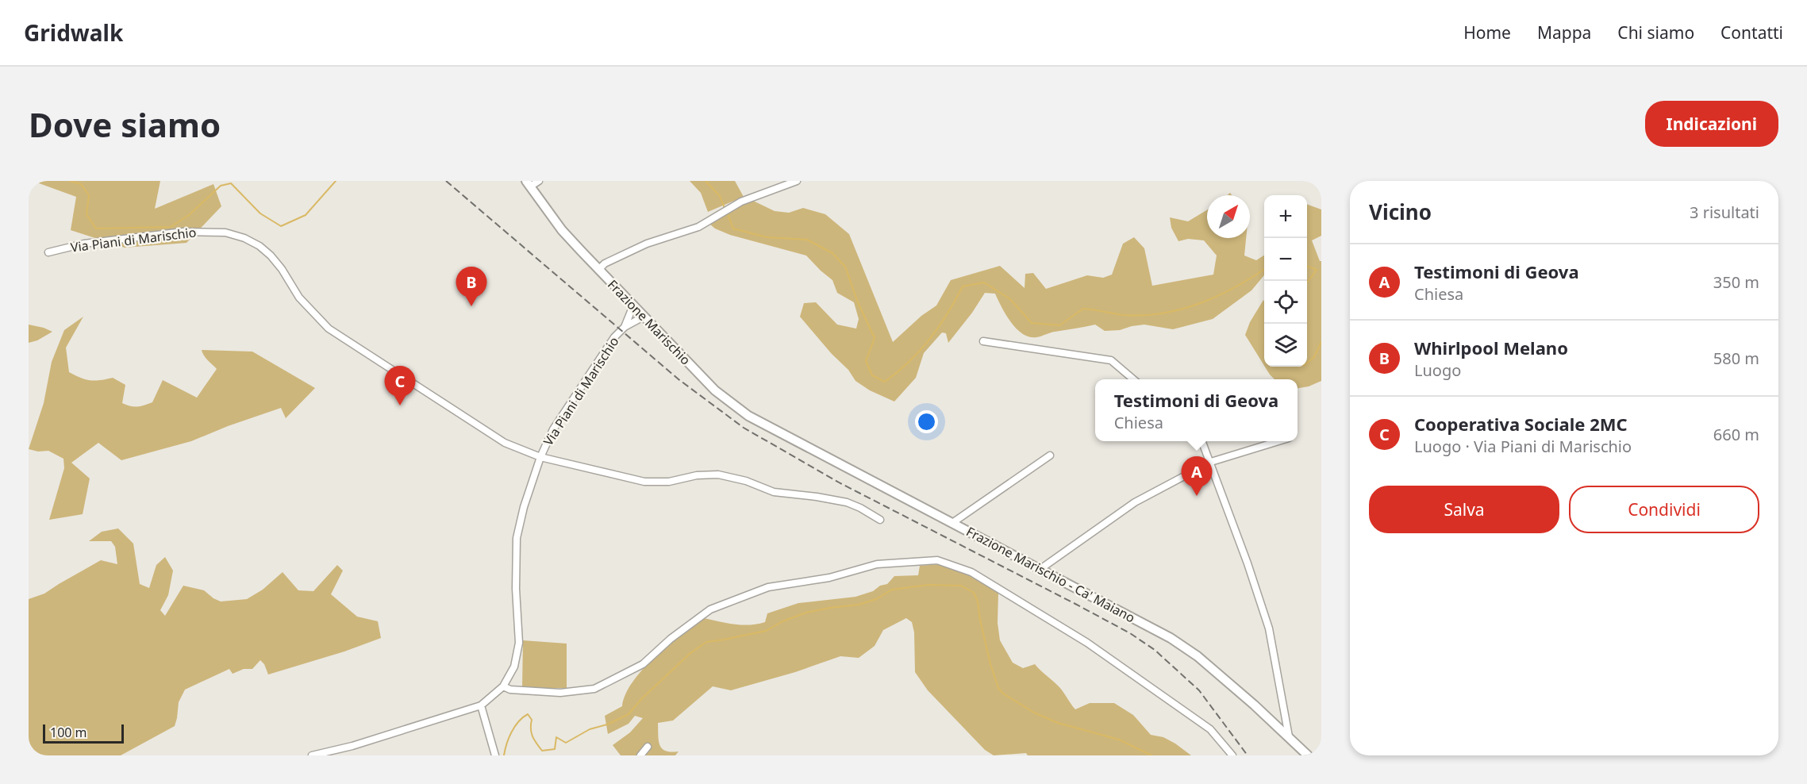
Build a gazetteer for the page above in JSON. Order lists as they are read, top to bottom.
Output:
{
  "streets": {
    "main road": ["Frazione Marischio", "Frazione Marischio - Ca' Maiano"],
    "street": ["Via Piani di Marischio"]
  },
  "crossings": [
    ["Frazione Marischio", "Frazione Marischio - Ca' Maiano"]
  ],
  "scale_bar": "100 m",
  "north": "top right",
  "page": {
    "header": "Gridwalk",
    "nav": [
      "Home",
      "Mappa",
      "Chi siamo",
      "Contatti"
    ],
    "buttons": [
      "Indicazioni",
      ["Salva", "Condividi"]
    ],
    "title": "Dove siamo",
    "heading": ["Vicino", "3 risultati"],
    "map_buttons": ["+", "−"],
    "list": [
      {
        "mark": "A",
        "name": "Testimoni di Geova",
        "note": "Chiesa",
        "value": "350 m"
      },
      {
        "mark": "B",
        "name": "Whirlpool Melano",
        "note": "Luogo",
        "value": "580 m"
      },
      {
        "mark": "C",
        "name": "Cooperativa Sociale 2MC",
        "note": "Luogo · Via Piani di Marischio",
        "value": "660 m"
      }
    ],
    "pins": ["B", "C", "A"],
    "popup": ["Testimoni di Geova", "Chiesa"],
    "scale": "100 m"
  }
}
